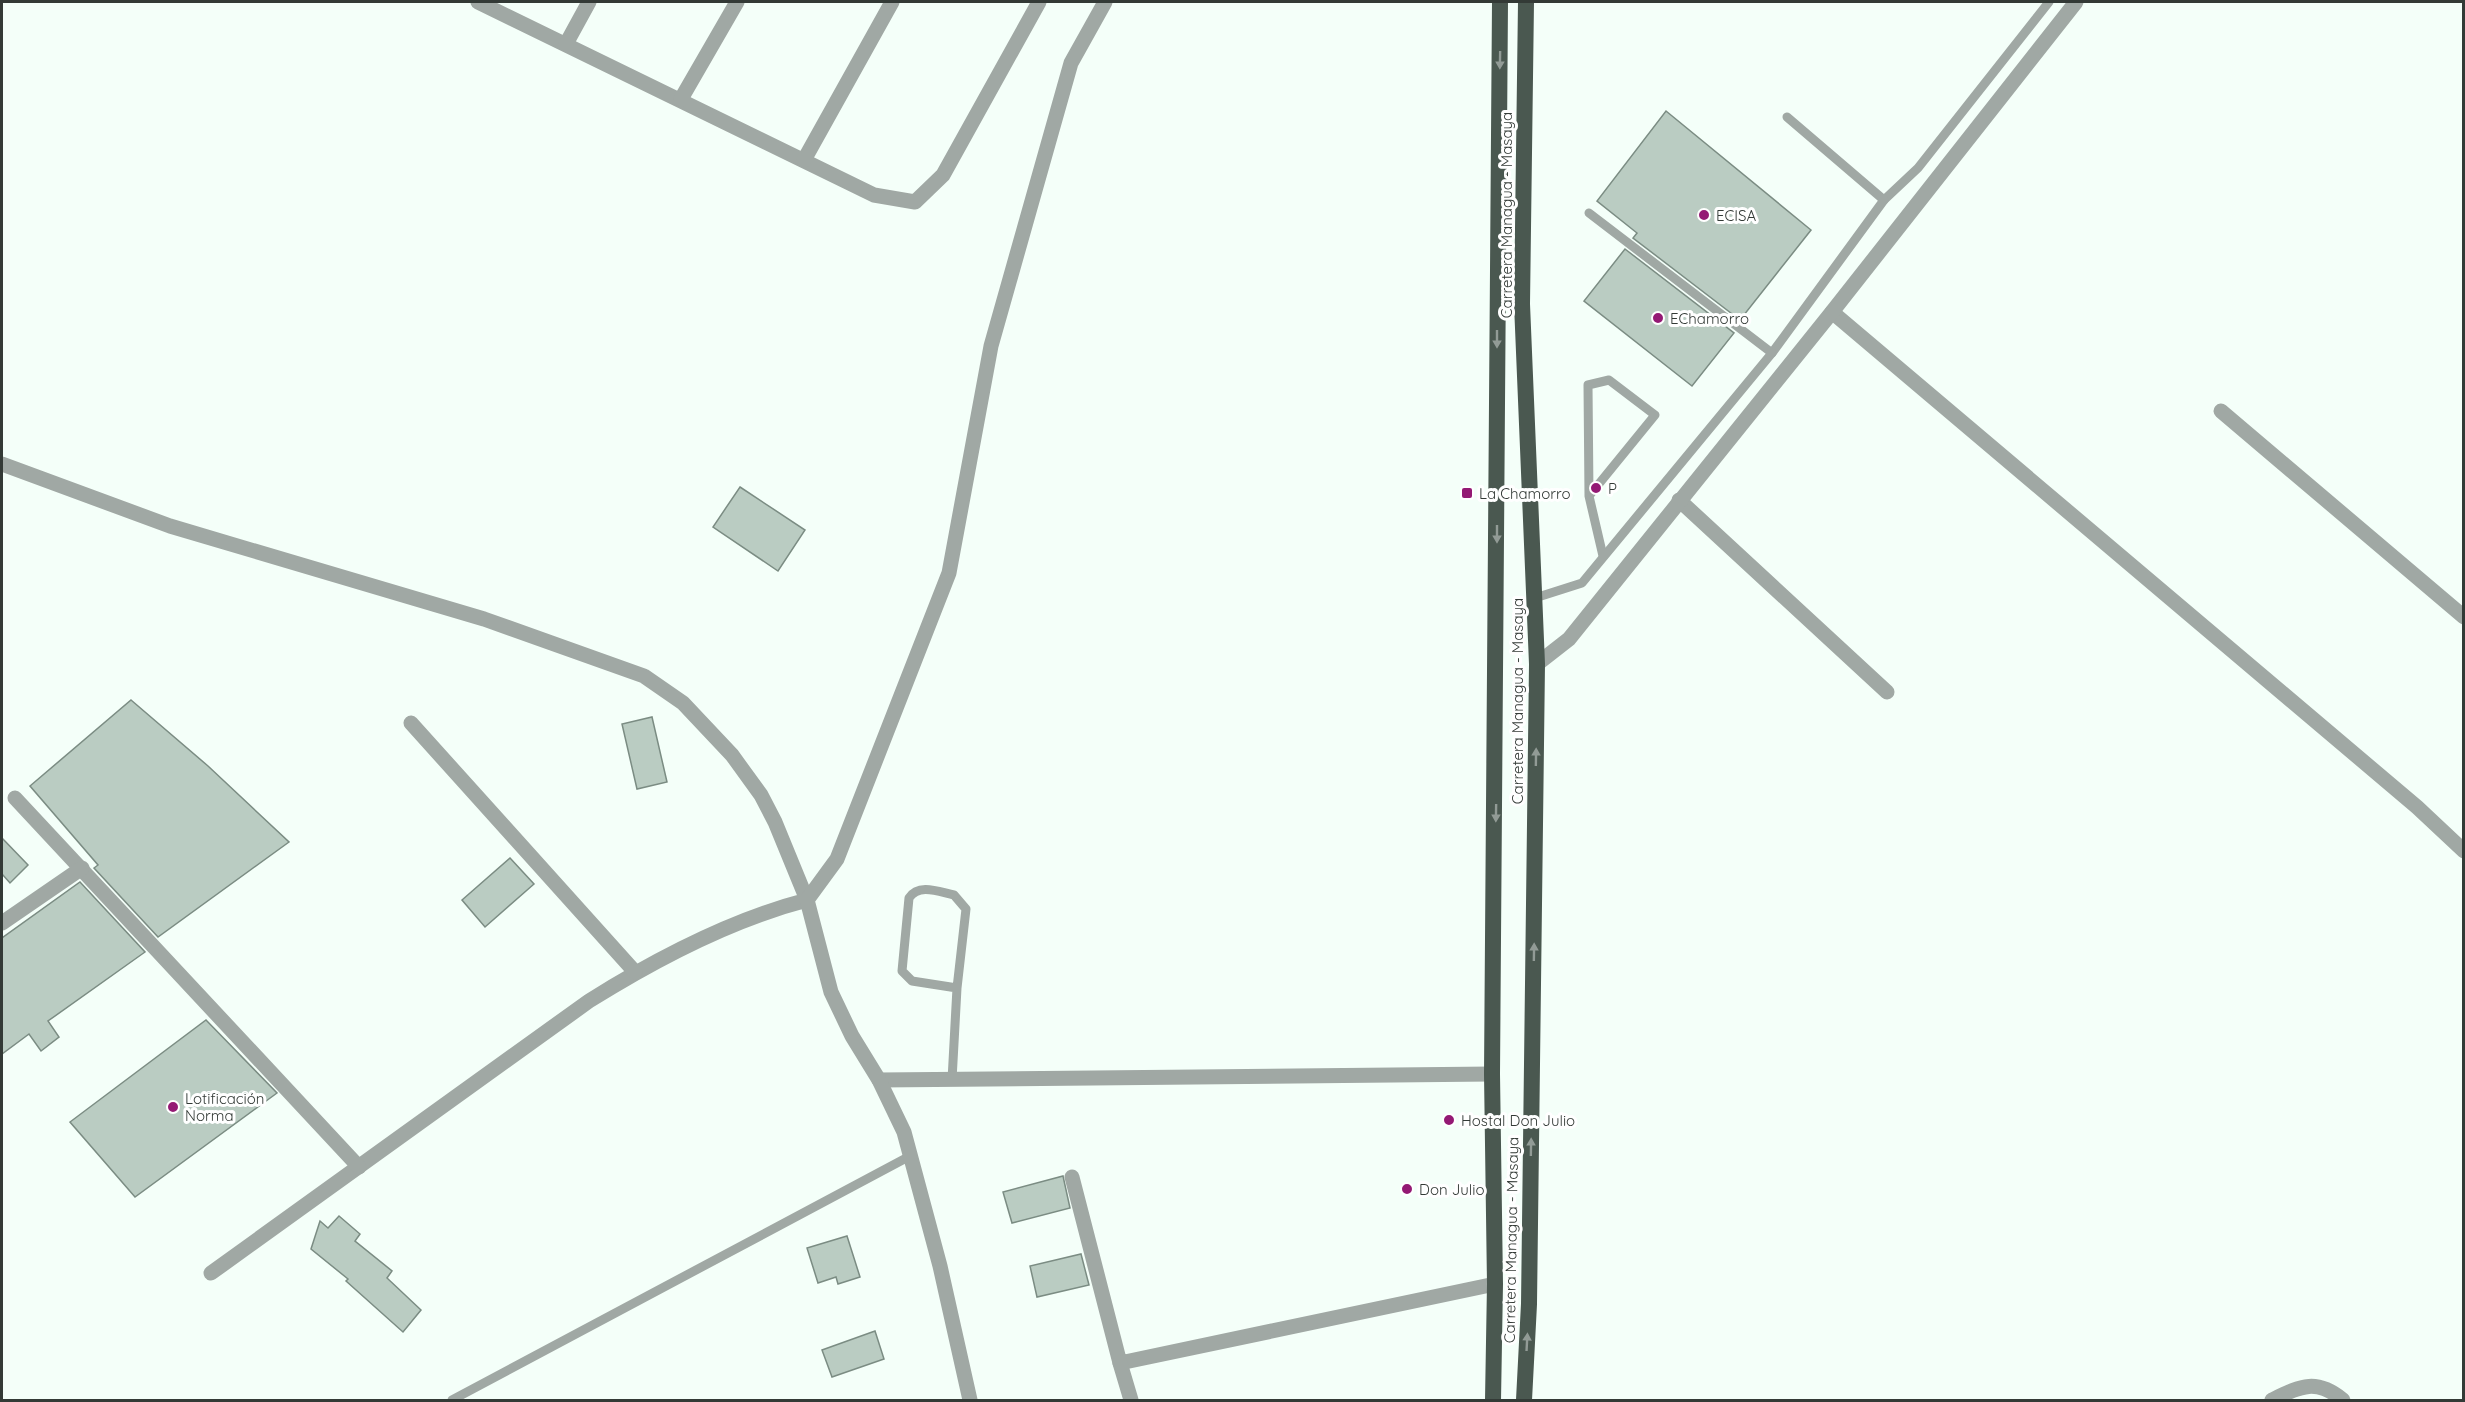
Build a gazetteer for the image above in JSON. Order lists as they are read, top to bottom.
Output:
{
  "streets": {
    "highway": ["Carretera Managua - Masaya"]
  },
  "places": {
    "other": [
      "ECISA",
      "EChamorro",
      "P",
      "Lotificación Norma",
      "Hostal Don Julio",
      "Don Julio"
    ],
    "transit": ["La Chamorro"]
  }
}
